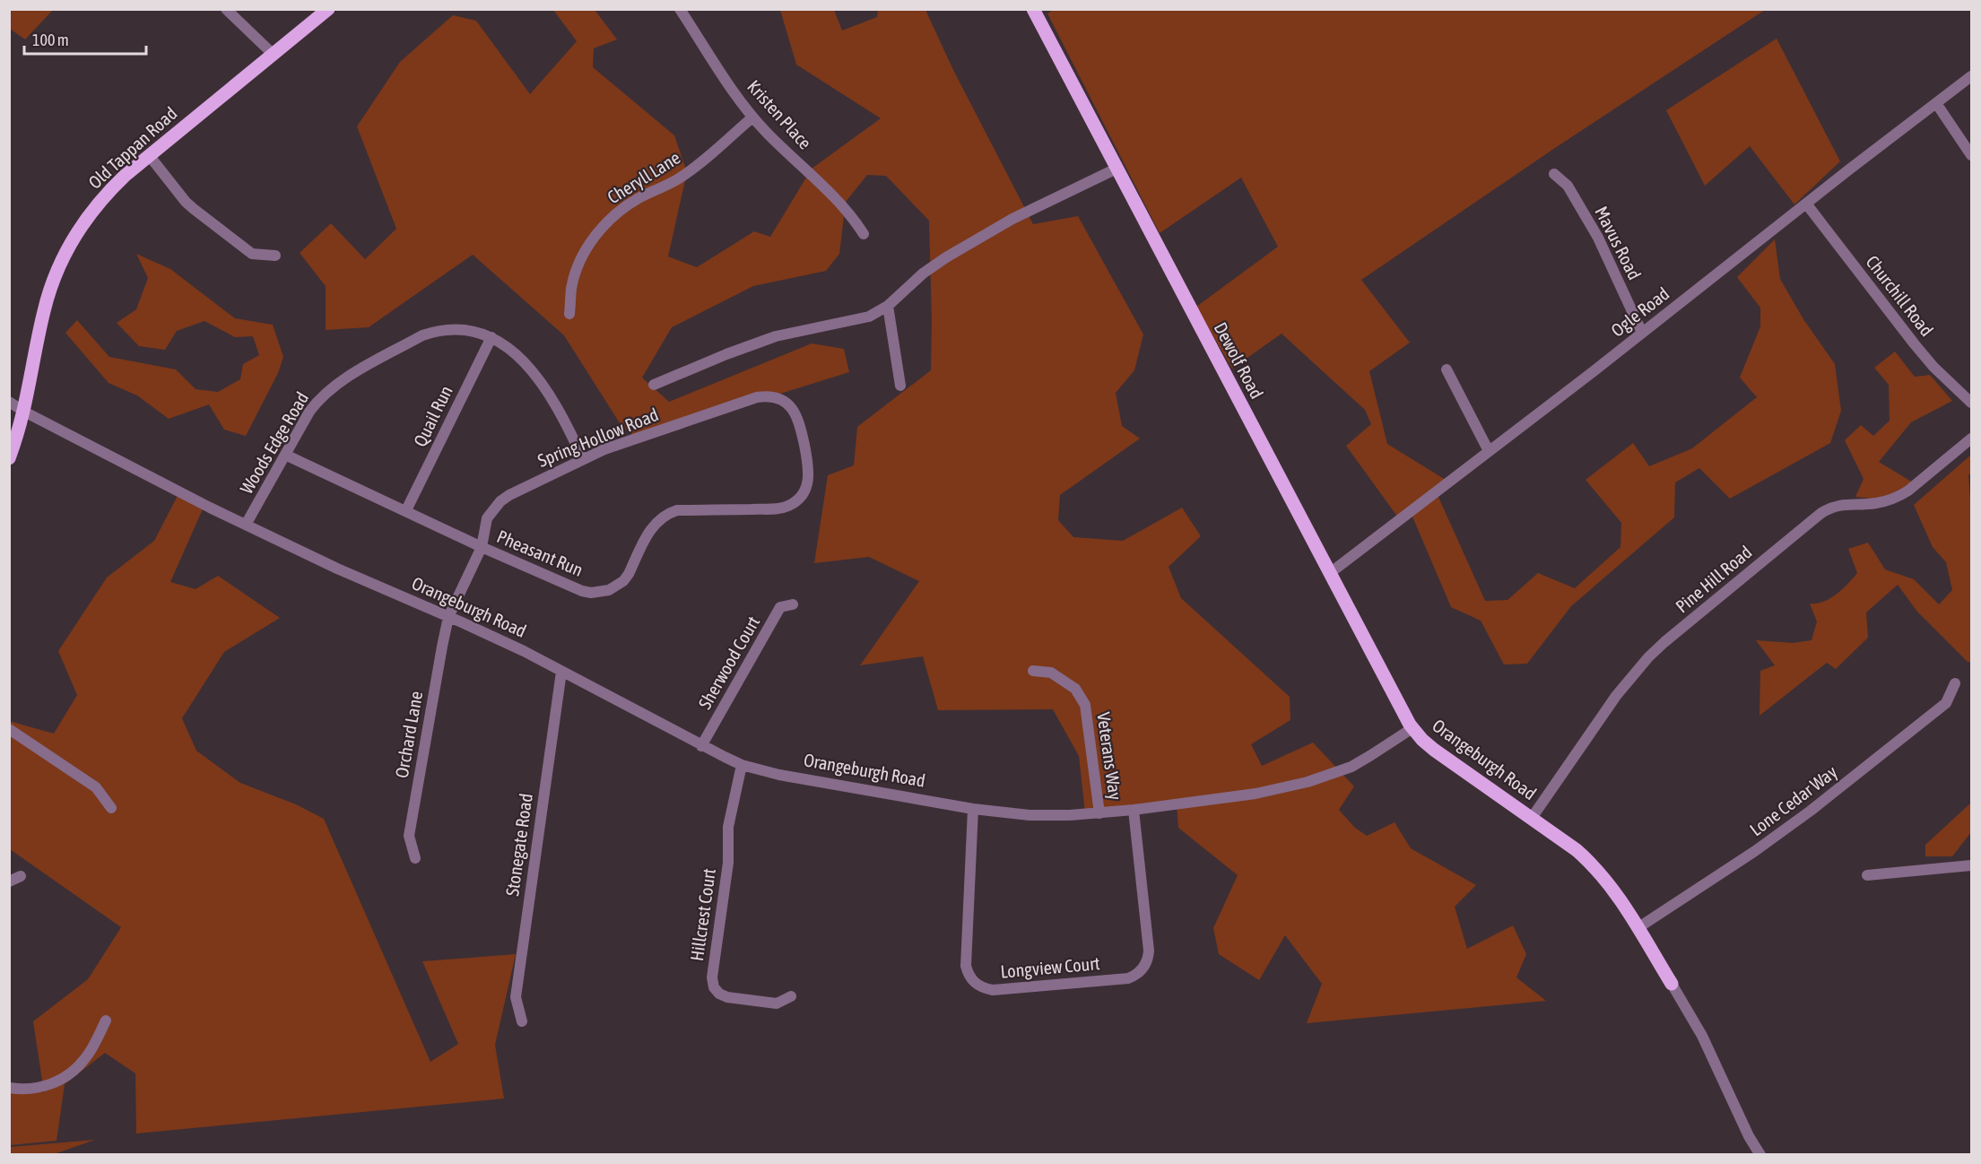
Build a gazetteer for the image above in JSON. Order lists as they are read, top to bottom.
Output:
{
  "streets": {
    "main road": ["Old Tappan Road", "Dewolf Road", "Orangeburgh Road"],
    "street": [
      "Kristen Place",
      "Cheryll Lane",
      "Mavus Road",
      "Churchill Road",
      "Ogle Road",
      "Quail Run",
      "Spring Hollow Road",
      "Woods Edge Road",
      "Pheasant Run",
      "Pine Hill Road",
      "Sherwood Court",
      "Orchard Lane",
      "Veterans Way",
      "Lone Cedar Way",
      "Stonegate Road",
      "Hillcrest Court",
      "Longview Court"
    ]
  },
  "crossings": [
    ["Kristen Place", "Cheryll Lane"],
    ["Old Tappan Road", "Orangeburgh Road"],
    ["Mavus Road", "Ogle Road"],
    ["Churchill Road", "Ogle Road"],
    ["Ogle Road", "Dewolf Road"],
    ["Dewolf Road", "Orangeburgh Road"],
    ["Quail Run", "Woods Edge Road"],
    ["Quail Run", "Pheasant Run"],
    ["Spring Hollow Road", "Woods Edge Road"],
    ["Spring Hollow Road", "Pheasant Run"],
    ["Spring Hollow Road", "Orangeburgh Road"],
    ["Spring Hollow Road", "Orchard Lane"],
    ["Woods Edge Road", "Pheasant Run"],
    ["Woods Edge Road", "Orangeburgh Road"],
    ["Pine Hill Road", "Orangeburgh Road"],
    ["Orangeburgh Road", "Sherwood Court"],
    ["Orangeburgh Road", "Orchard Lane"],
    ["Orangeburgh Road", "Veterans Way"],
    ["Orangeburgh Road", "Lone Cedar Way"],
    ["Orangeburgh Road", "Stonegate Road"],
    ["Orangeburgh Road", "Hillcrest Court"],
    ["Orangeburgh Road", "Longview Court"]
  ],
  "scale_bar": "100 m"
}
